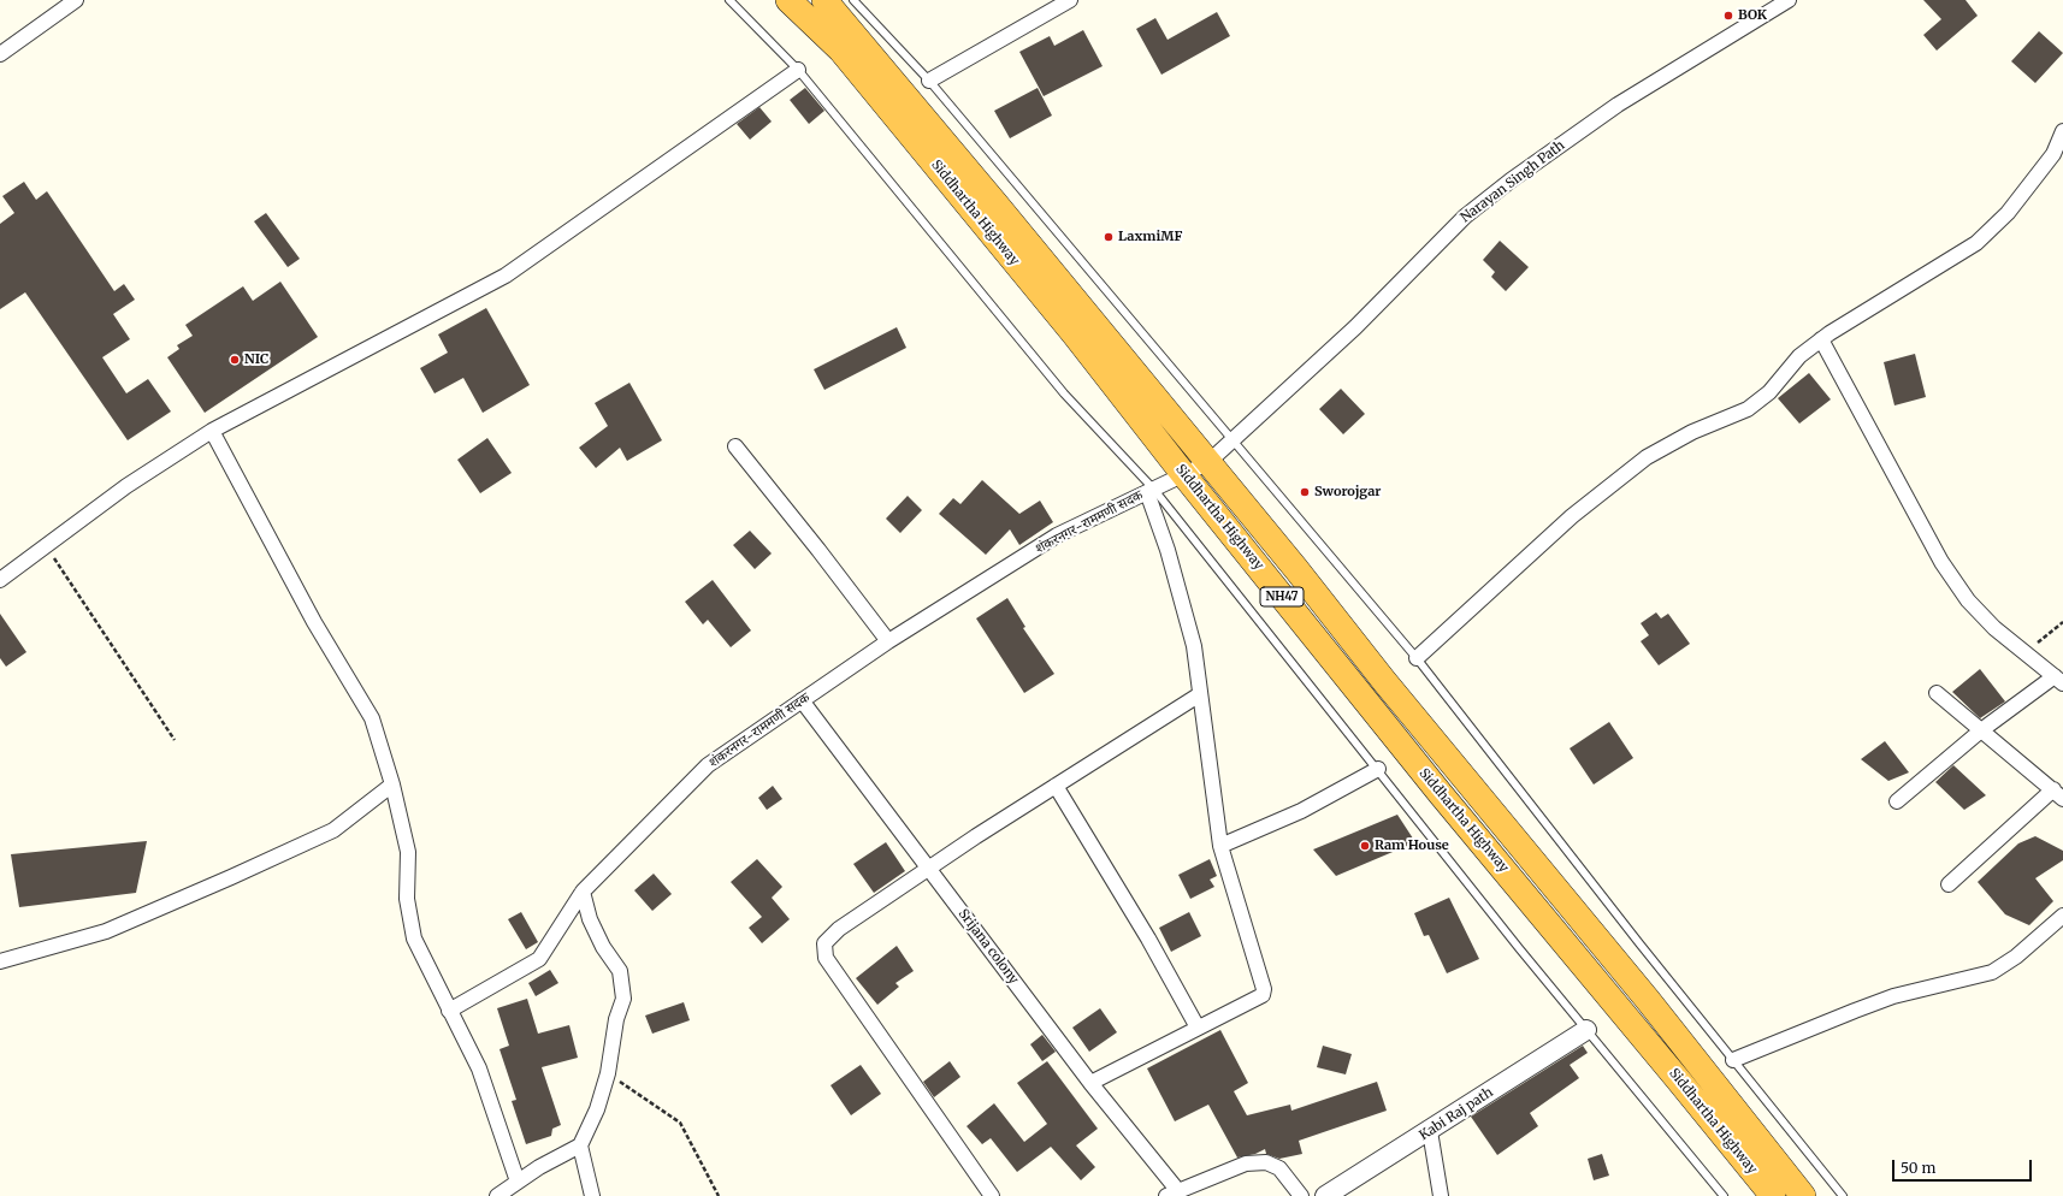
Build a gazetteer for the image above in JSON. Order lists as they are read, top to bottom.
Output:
{
  "streets": {
    "highway": ["Siddhartha Highway", "NH47"],
    "street": [
      "Narayan Singh Path",
      "शंकरनगर-राममणी सदक",
      "Srijana colony",
      "Kabi Raj path"
    ]
  },
  "crossings": [
    ["Narayan Singh Path", "Siddhartha Highway"],
    ["Narayan Singh Path", "शंकरनगर-राममणी सदक"],
    ["Siddhartha Highway", "शंकरनगर-राममणी सदक"],
    ["शंकरनगर-राममणी सदक", "Srijana colony"]
  ],
  "places": [
    "BOK",
    "LaxmiMF",
    "NIC",
    "Sworojgar",
    "Ram House"
  ],
  "scale_bar": "50 m"
}
